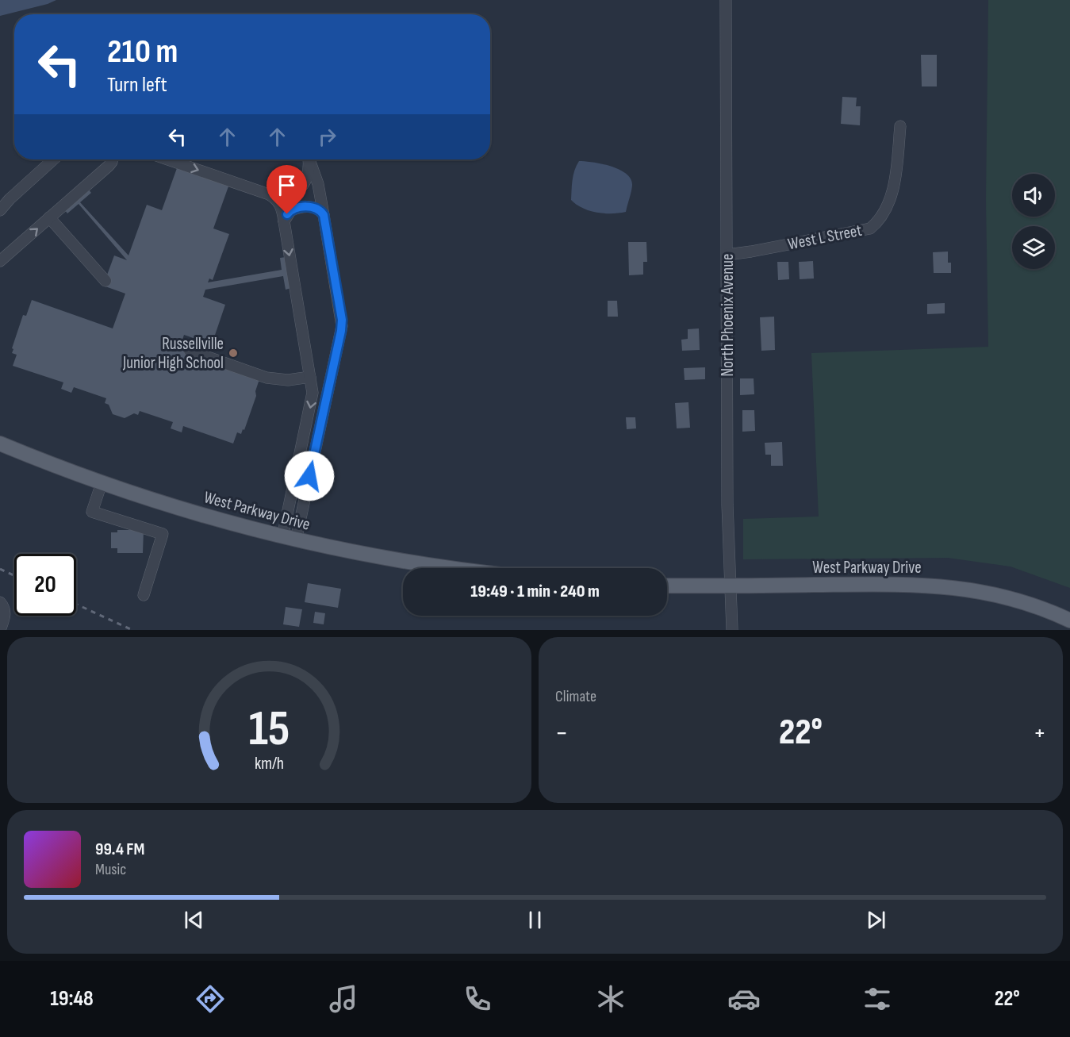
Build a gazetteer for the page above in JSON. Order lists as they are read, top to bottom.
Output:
{
  "streets": {
    "main road": ["West Parkway Drive"],
    "street": ["West L Street", "North Phoenix Avenue"]
  },
  "crossings": [
    ["West L Street", "North Phoenix Avenue"],
    ["North Phoenix Avenue", "West Parkway Drive"]
  ],
  "places": ["Russellville Junior High School"],
  "page": {
    "turn": ["210 m", "Turn left"],
    "limit": "20",
    "trip": "19:49 · 1 min · 240 m",
    "tile": "Climate",
    "heat": ["−", "22°", "+"],
    "song": ["99.4 FM", "Music"],
    "tabs": ["19:48", "22°"],
    "gauge": ["15", "km/h"]
  }
}
